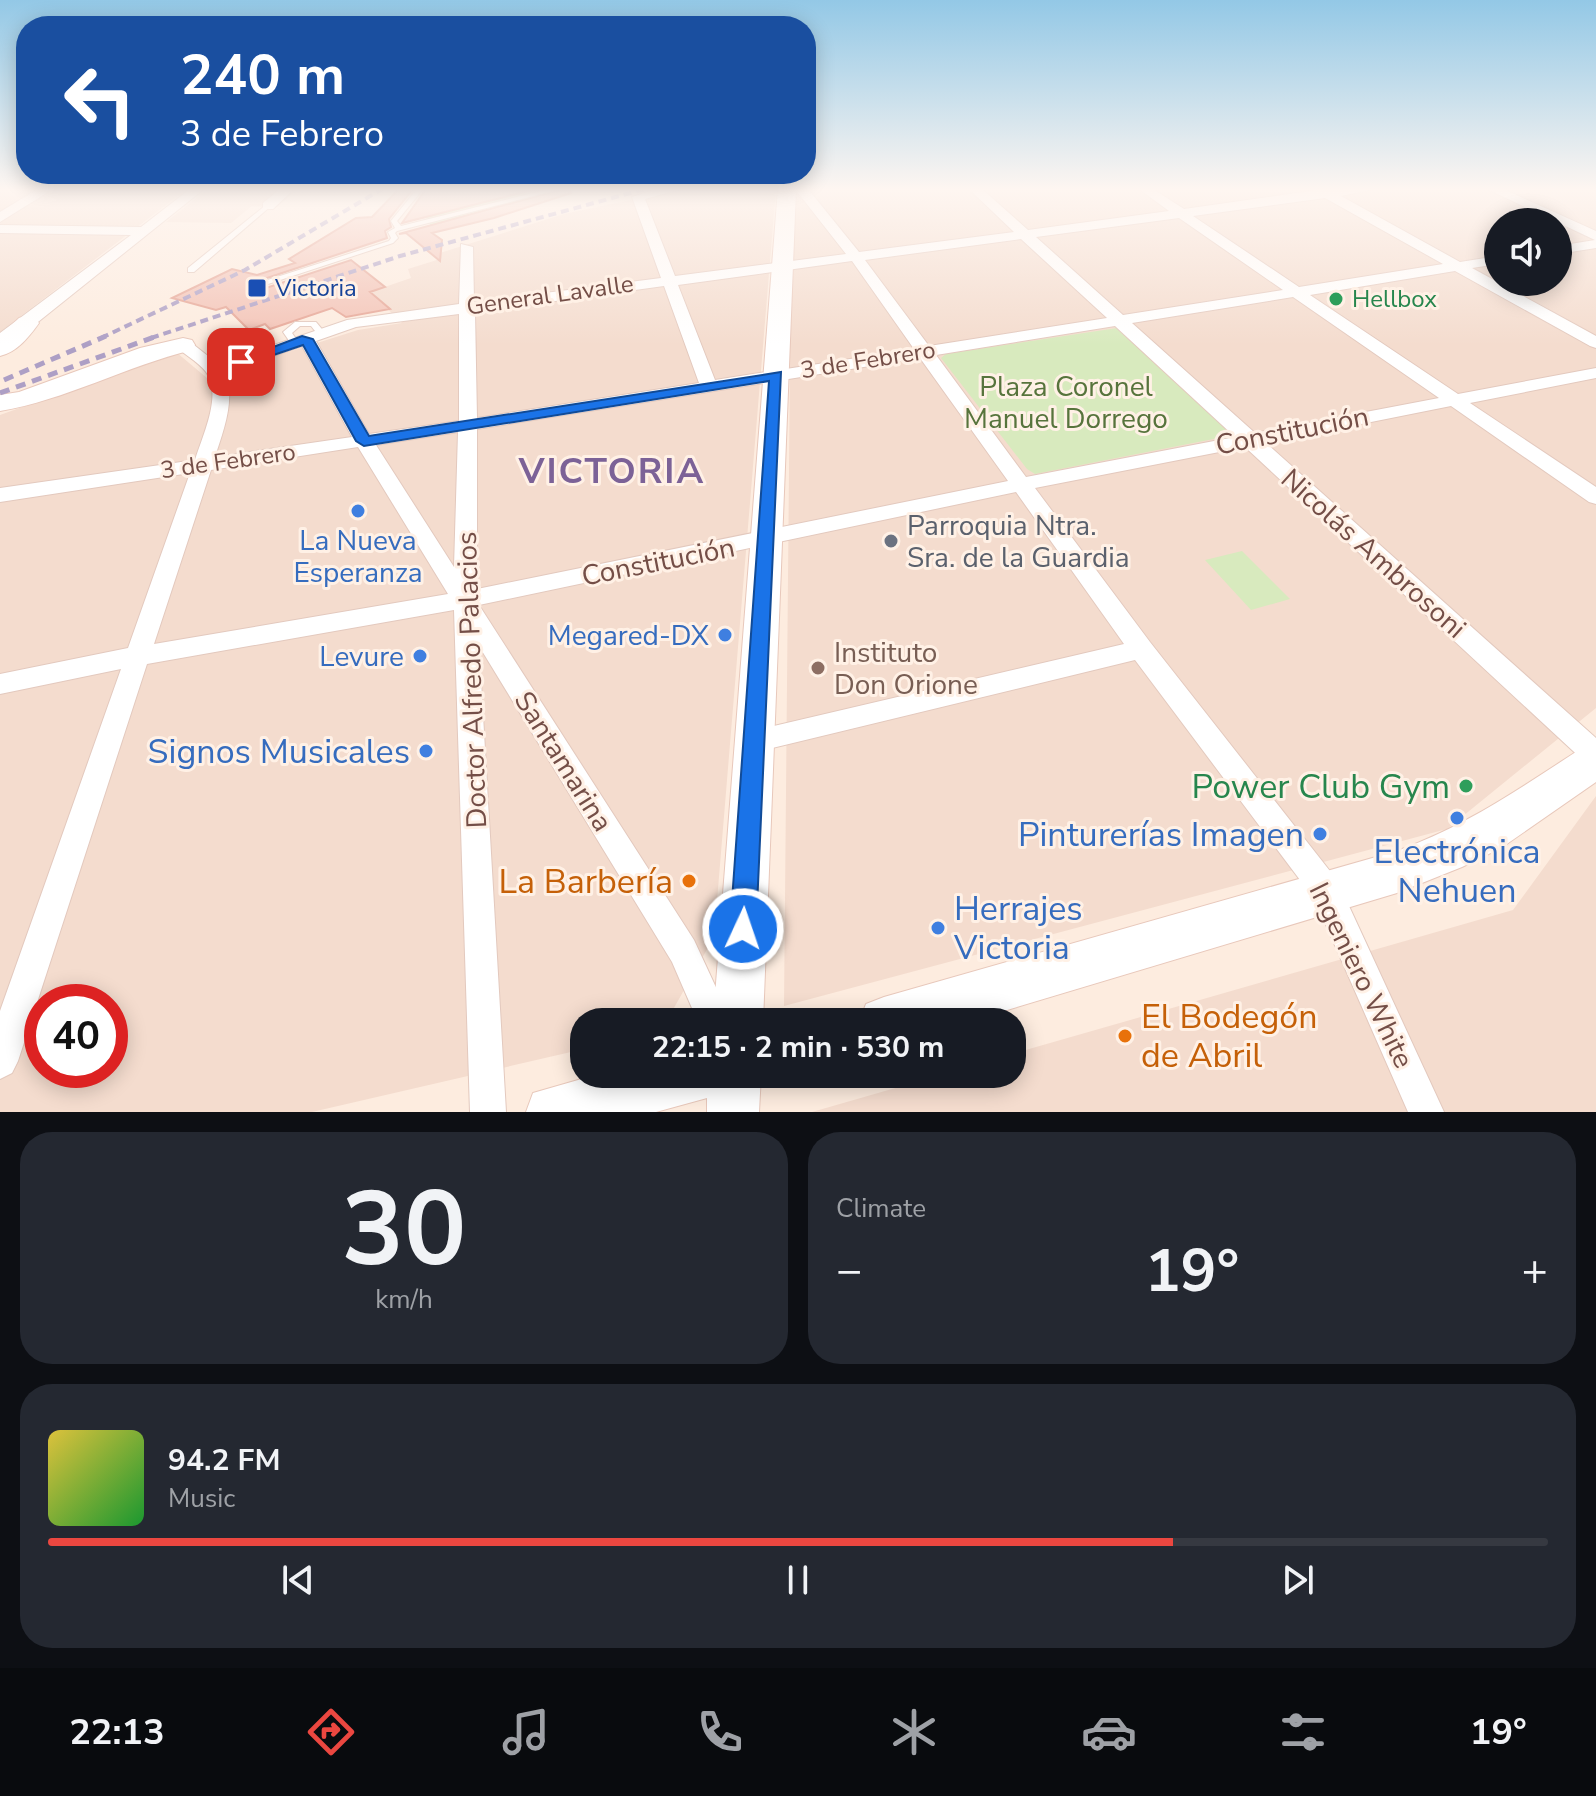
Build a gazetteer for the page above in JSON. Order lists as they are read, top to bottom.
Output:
{
  "streets": {
    "street": [
      "General Lavalle",
      "3 de Febrero",
      "Constitución",
      "Nicolás Ambrosoni",
      "Doctor Alfredo Palacios",
      "Santamarina",
      "Ingeniero White"
    ]
  },
  "crossings": [
    ["General Lavalle", "Doctor Alfredo Palacios"],
    ["General Lavalle", "Santamarina"],
    ["General Lavalle", "Ingeniero White"],
    ["3 de Febrero", "Nicolás Ambrosoni"],
    ["3 de Febrero", "Doctor Alfredo Palacios"],
    ["3 de Febrero", "Santamarina"],
    ["3 de Febrero", "Ingeniero White"],
    ["Constitución", "Nicolás Ambrosoni"],
    ["Constitución", "Doctor Alfredo Palacios"],
    ["Constitución", "Santamarina"],
    ["Constitución", "Ingeniero White"],
    ["Doctor Alfredo Palacios", "Santamarina"]
  ],
  "districts": ["VICTORIA"],
  "parks": ["Plaza Coronel Manuel Dorrego"],
  "places": {
    "transit": ["Victoria"],
    "other": [
      "Hellbox",
      "La Nueva Esperanza",
      "Parroquia Ntra. Sra. de la Guardia",
      "Megared-DX",
      "Levure",
      "Instituto Don Orione",
      "Signos Musicales",
      "Power Club Gym",
      "Electrónica Nehuen",
      "Pinturerías Imagen",
      "La Barbería",
      "Herrajes Victoria",
      "El Bodegón de Abril"
    ]
  },
  "page": {
    "turn": ["240 m", "3 de Febrero"],
    "limit": "40",
    "trip": "22:15 · 2 min · 530 m",
    "tile": [
      ["30", "km/h"],
      "Climate"
    ],
    "heat": ["−", "19°", "+"],
    "song": ["94.2 FM", "Music"],
    "tabs": ["22:13", "19°"]
  }
}
